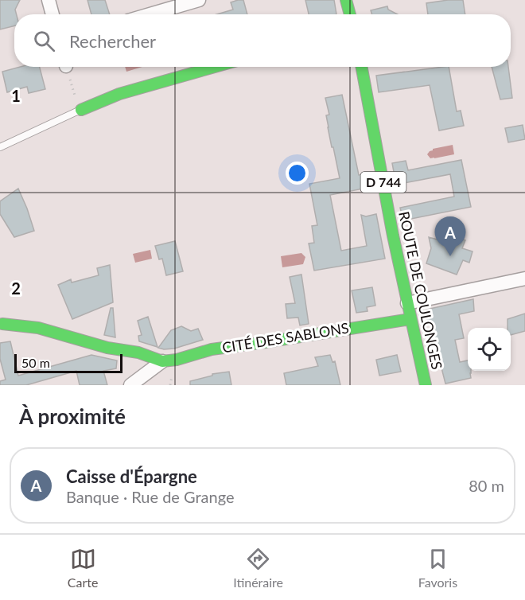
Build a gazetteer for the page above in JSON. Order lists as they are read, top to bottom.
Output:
{
  "streets": {
    "street": ["D 744", "ROUTE DE COULONGES", "CITÉ DES SABLONS"]
  },
  "crossings": [
    ["ROUTE DE COULONGES", "CITÉ DES SABLONS"]
  ],
  "scale_bar": "50 m",
  "page": {
    "search": "Rechercher",
    "pins": "A",
    "scale": "50 m",
    "heading": "À proximité",
    "list": [
      {
        "mark": "A",
        "name": "Caisse d'Épargne",
        "note": "Banque · Rue de Grange",
        "value": "80 m"
      }
    ],
    "nav": ["Carte", "Itinéraire", "Favoris"]
  },
  "grid": {
    "rows": ["1", "2"]
  }
}
